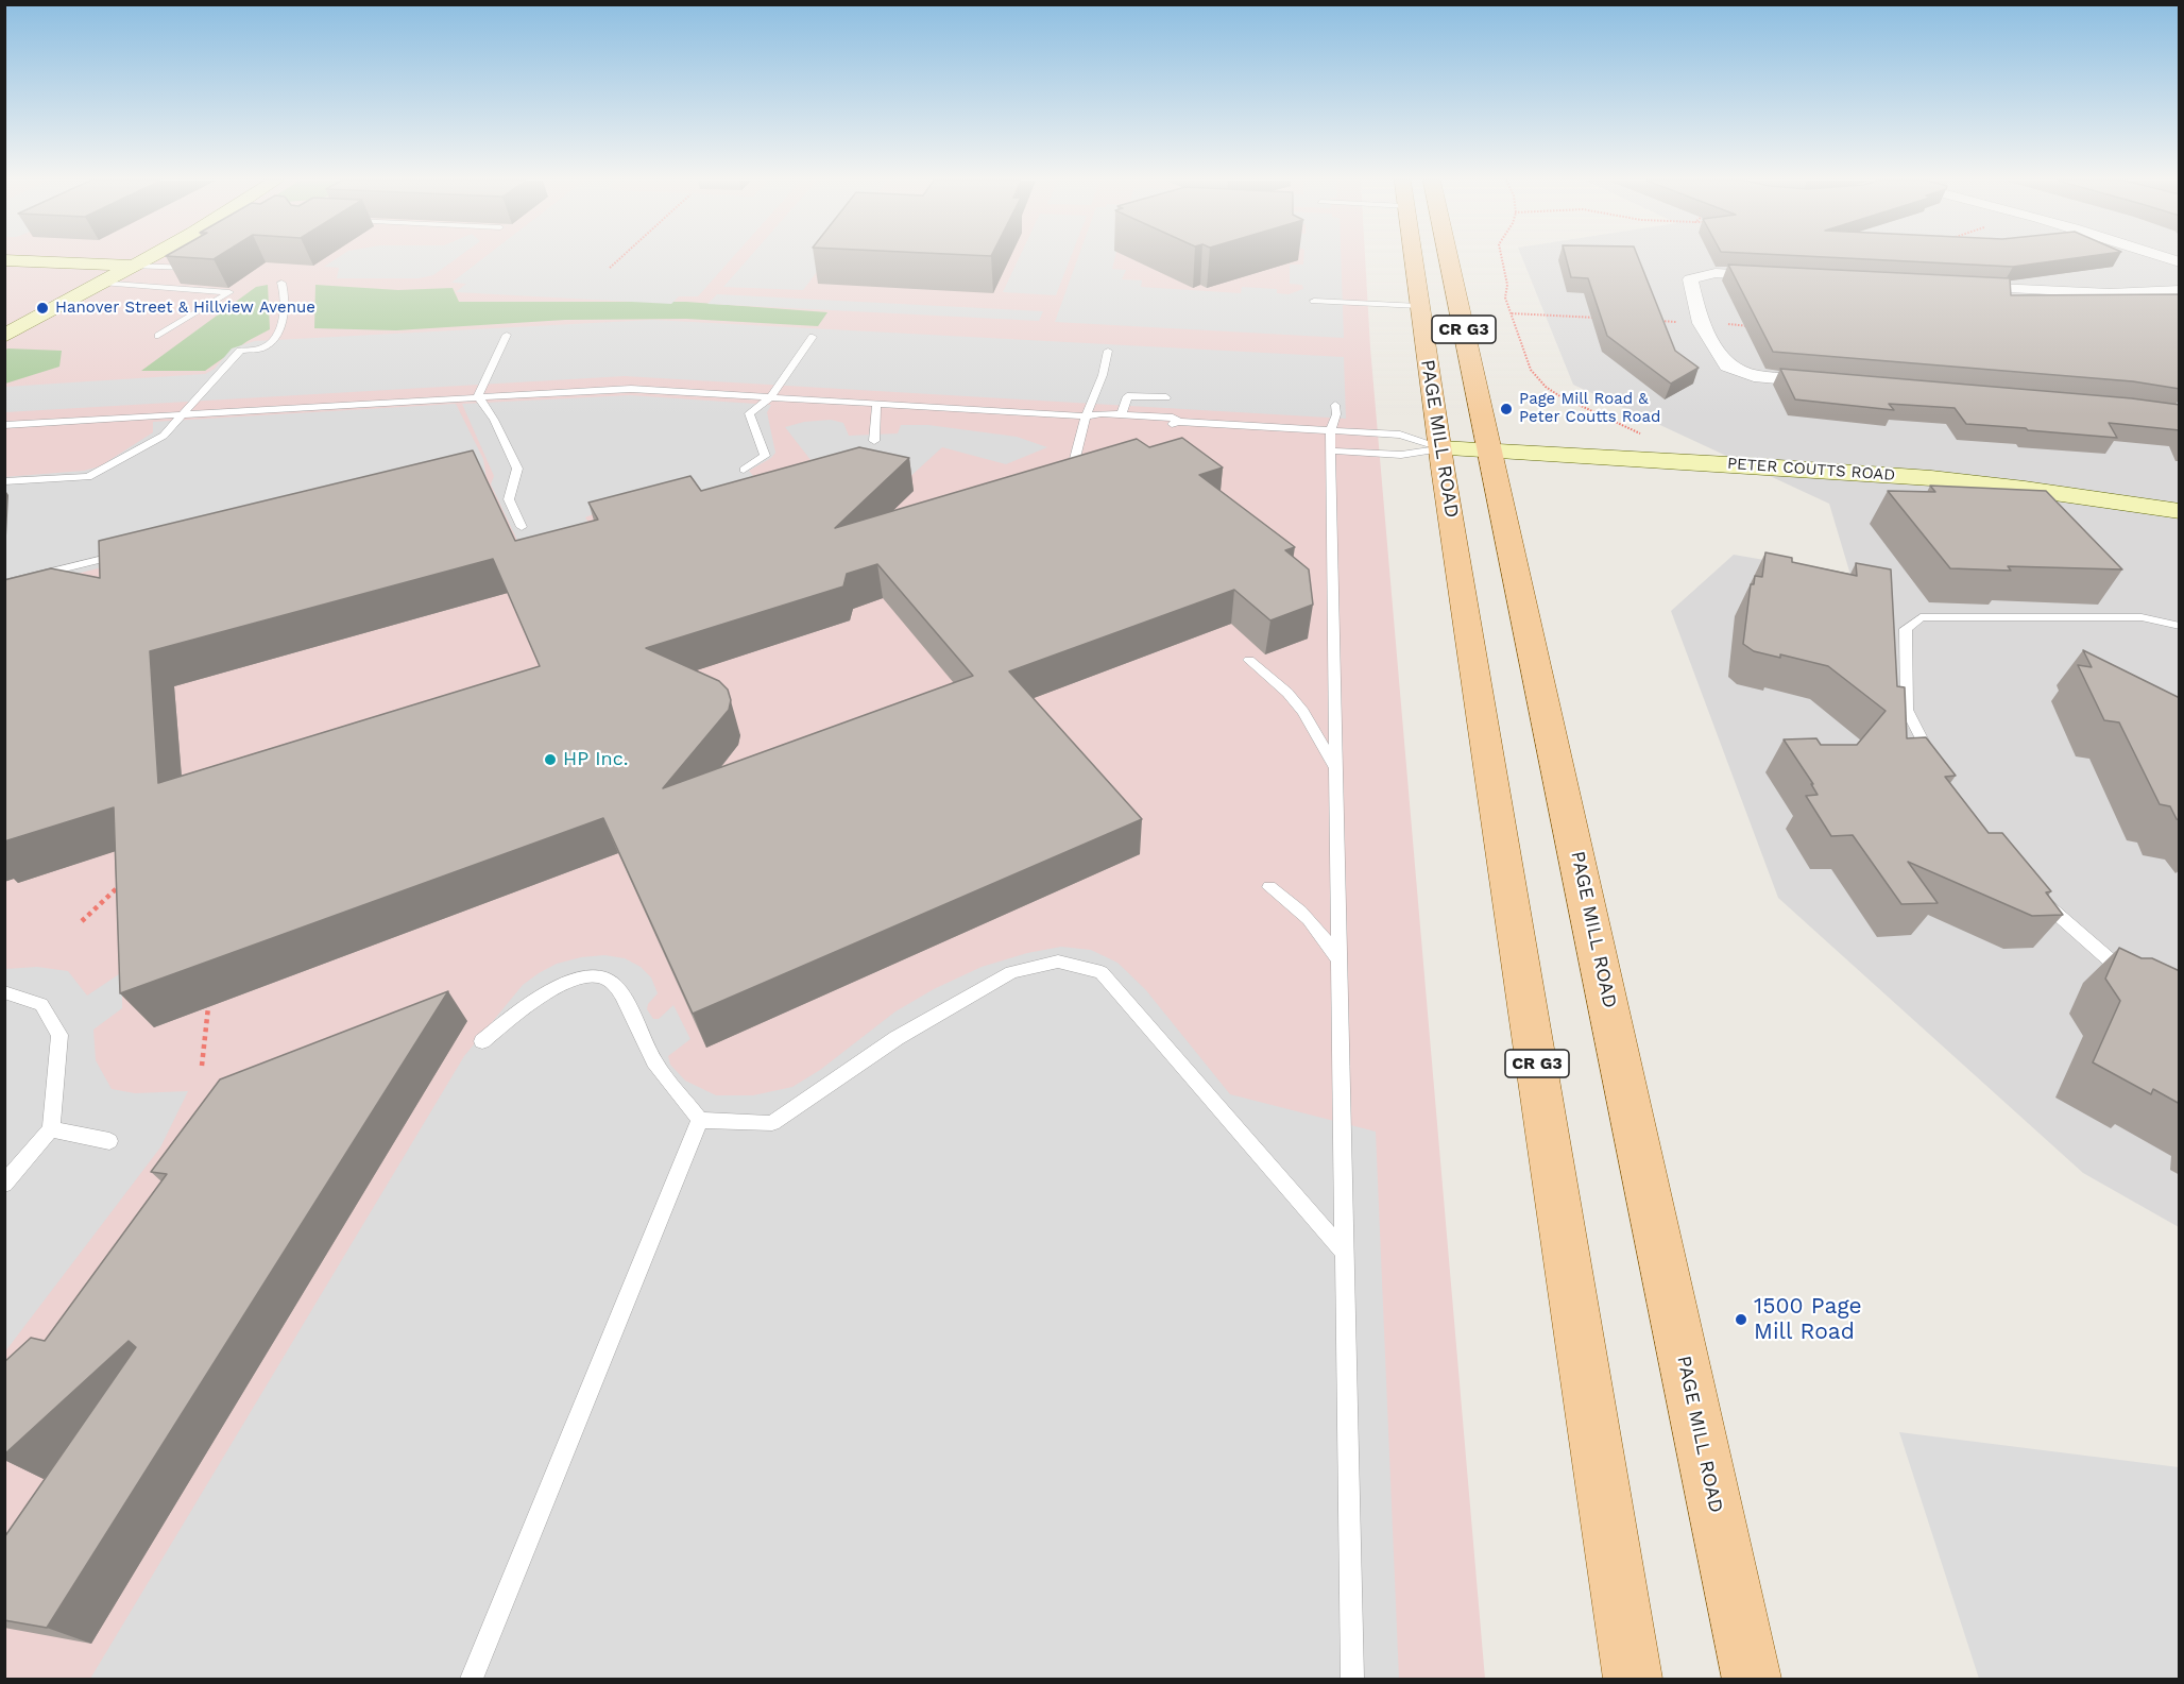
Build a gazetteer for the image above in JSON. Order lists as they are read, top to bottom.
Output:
{
  "streets": {
    "main road": ["CR G3", "PAGE MILL ROAD"],
    "street": ["PETER COUTTS ROAD"]
  },
  "crossings": [
    ["PAGE MILL ROAD", "PETER COUTTS ROAD"]
  ],
  "places": [
    "Hanover Street & Hillview Avenue",
    "Page Mill Road & Peter Coutts Road",
    "HP Inc.",
    "1500 Page Mill Road"
  ]
}
